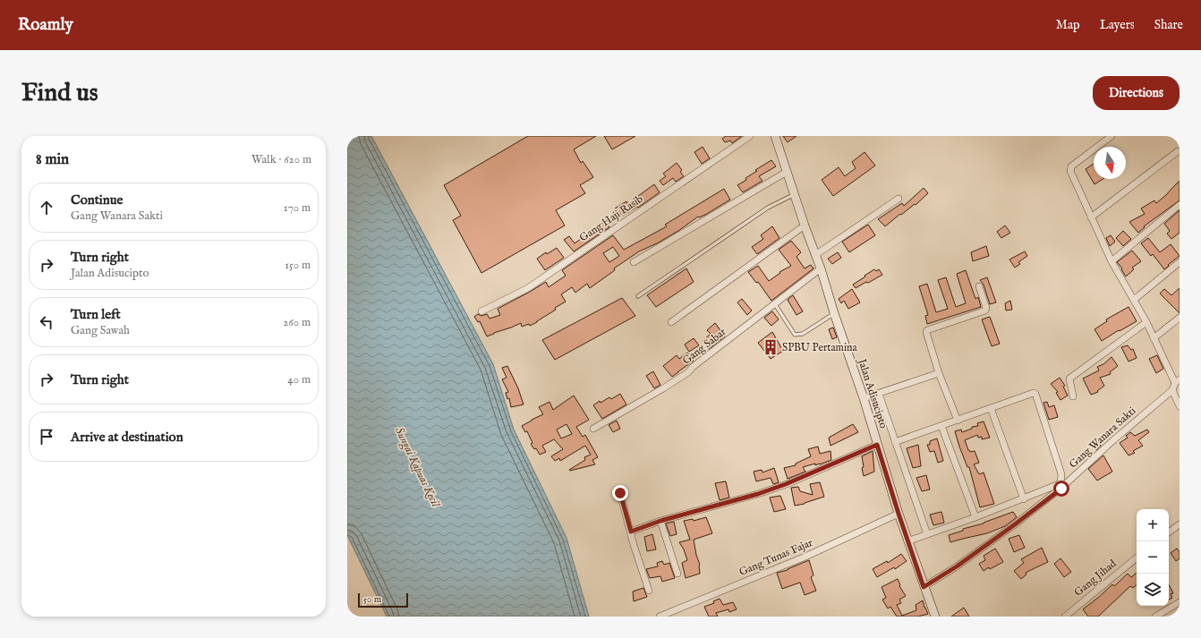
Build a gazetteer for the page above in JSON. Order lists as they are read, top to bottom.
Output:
{
  "streets": {
    "main road": ["Jalan Adisucipto"],
    "street": [
      "Gang Haji Rasib",
      "Gang Sabar",
      "Gang Wanara Sakti",
      "Gang Tunas Fajar",
      "Gang Jihad"
    ]
  },
  "crossings": [
    ["Gang Sabar", "Jalan Adisucipto"],
    ["Jalan Adisucipto", "Gang Wanara Sakti"],
    ["Jalan Adisucipto", "Gang Tunas Fajar"]
  ],
  "water": ["Sungai Kapuas Kecil"],
  "places": {
    "building": ["SPBU Pertamina"]
  },
  "scale_bar": "50 m",
  "north": "bottom",
  "page": {
    "header": "Roamly",
    "nav": ["Map", "Layers", "Share"],
    "buttons": "Directions",
    "title": "Find us",
    "heading": ["8 min", "Walk · 620 m"],
    "list": [
      ["Continue", "Gang Wanara Sakti", "170 m"],
      ["Turn right", "Jalan Adisucipto", "150 m"],
      ["Turn left", "Gang Sawah", "260 m"],
      ["Turn right", "40 m"],
      "Arrive at destination"
    ],
    "map_buttons": ["+", "−"],
    "scale": "50 m"
  }
}
